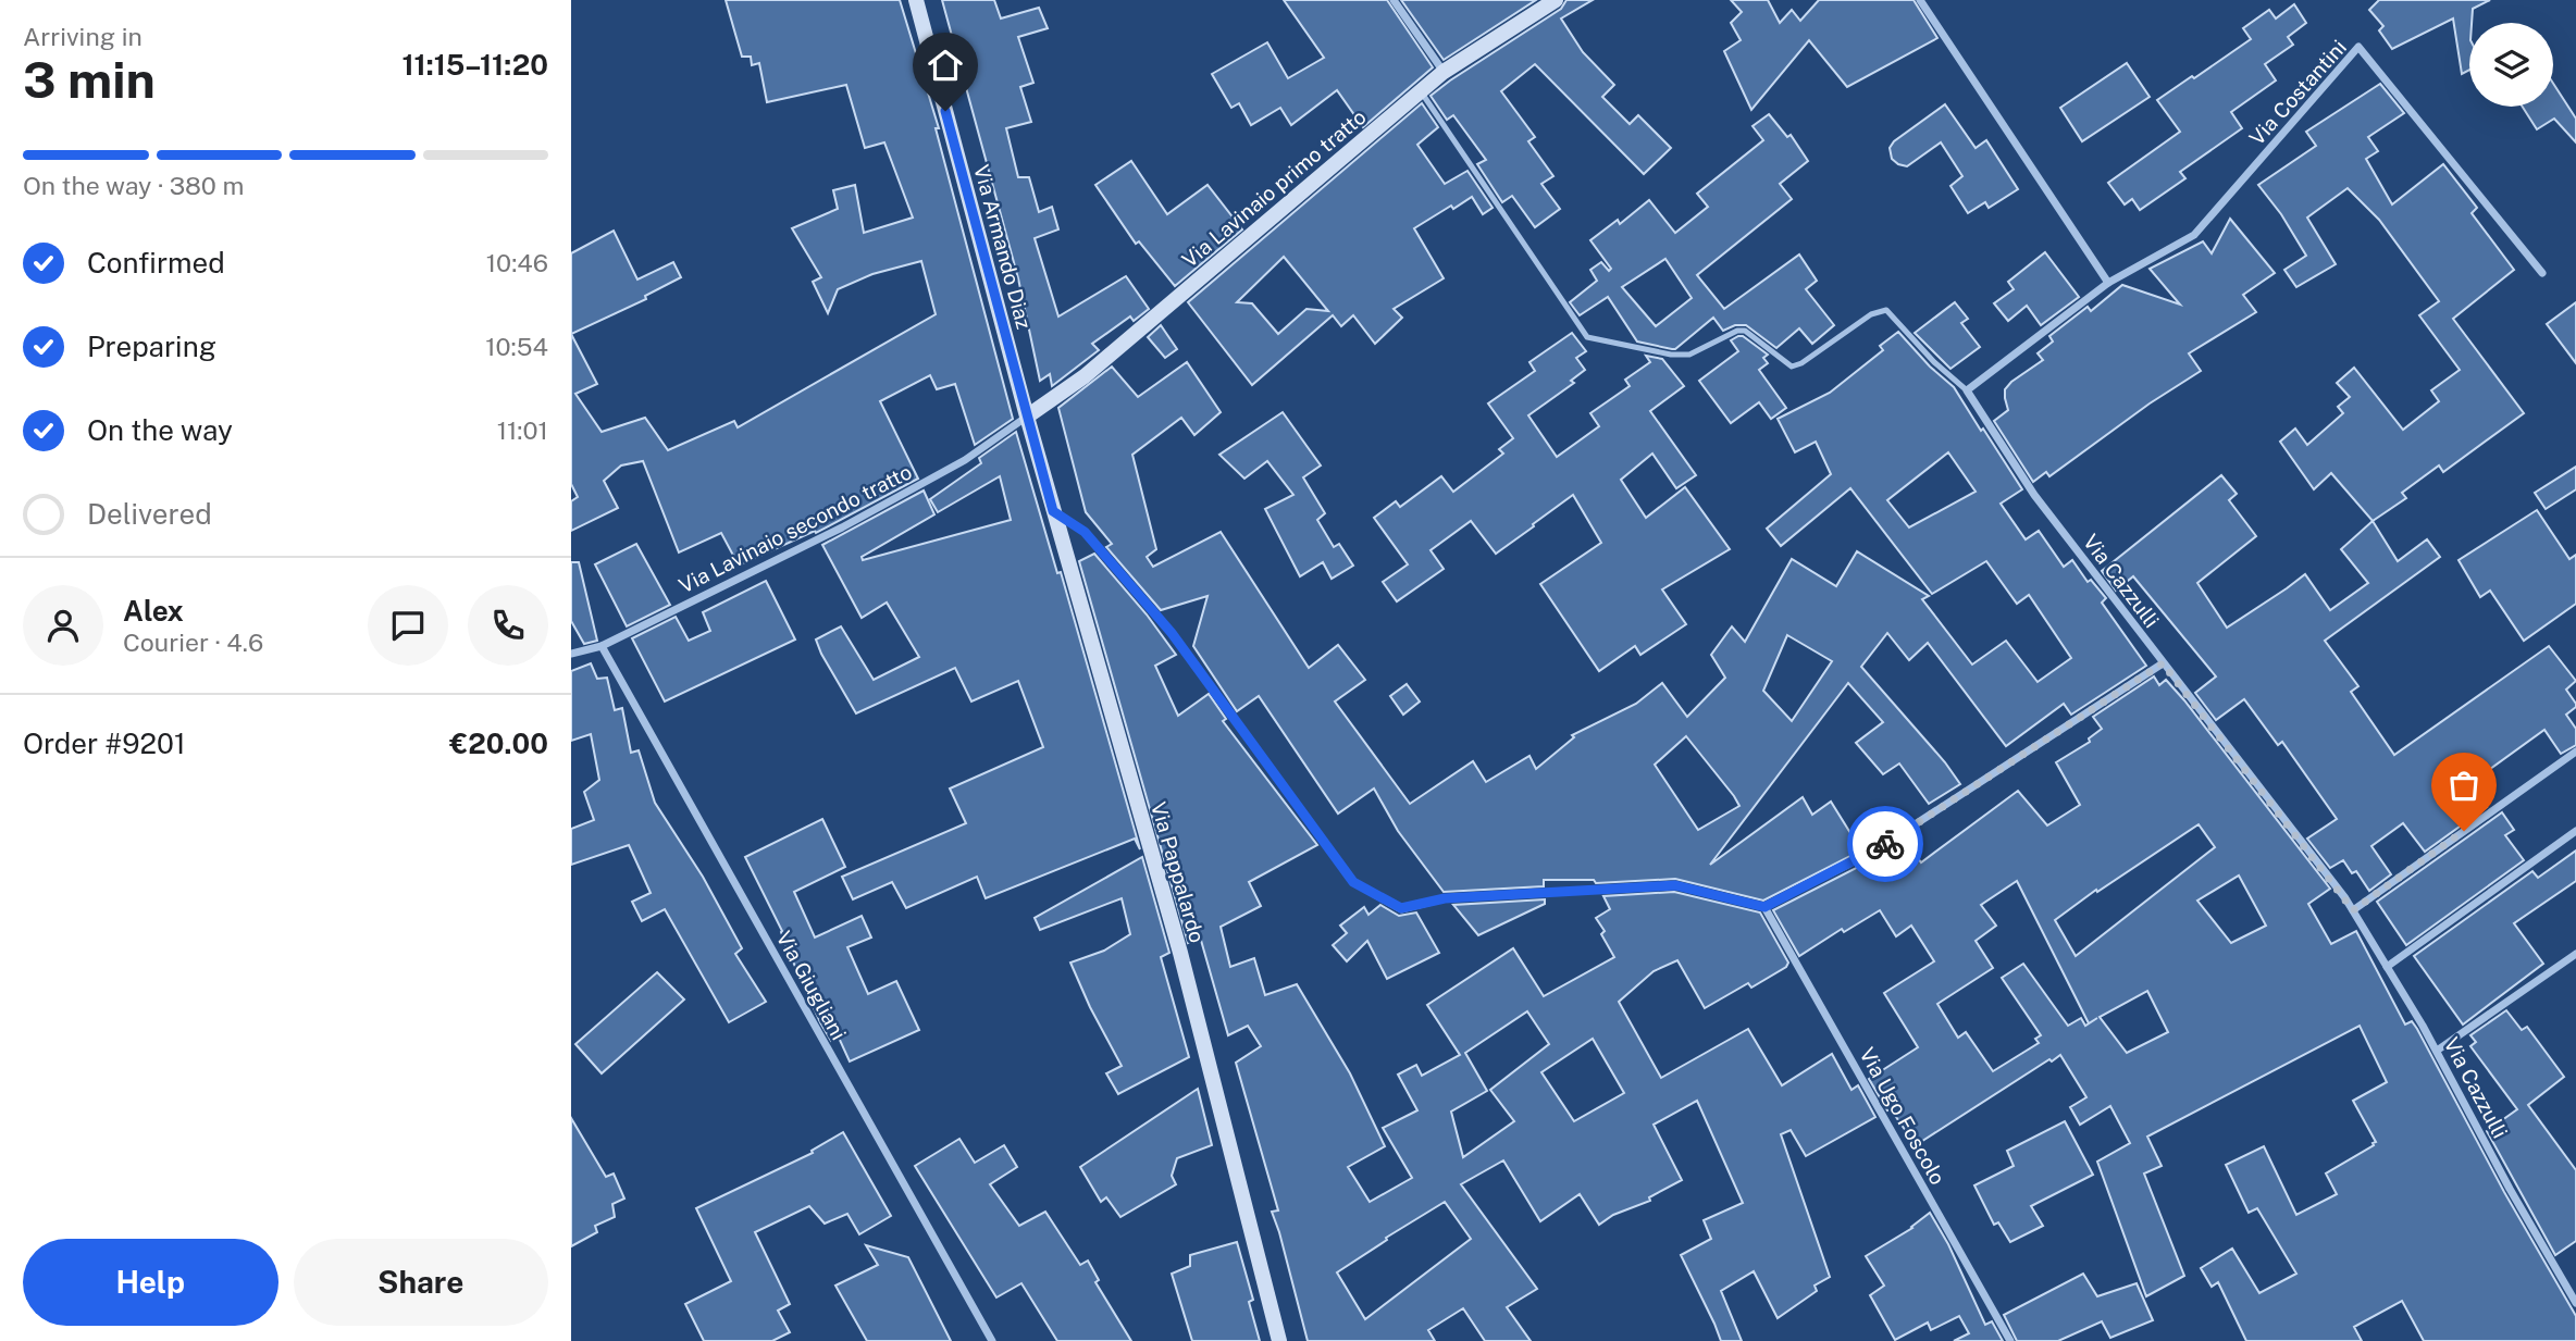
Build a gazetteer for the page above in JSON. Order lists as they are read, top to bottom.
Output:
{
  "streets": {
    "main road": ["Via Lavinaio primo tratto", "Via Armando Diaz", "Via Pappalardo"],
    "street": [
      "Via Costantini",
      "Via Lavinaio secondo tratto",
      "Via Cazzulli",
      "Via Giugliani",
      "Via Ugo Foscolo"
    ]
  },
  "crossings": [
    ["Via Lavinaio primo tratto", "Via Armando Diaz"],
    ["Via Lavinaio primo tratto", "Via Lavinaio secondo tratto"],
    ["Via Lavinaio primo tratto", "Via Pappalardo"],
    ["Via Armando Diaz", "Via Lavinaio secondo tratto"],
    ["Via Armando Diaz", "Via Pappalardo"],
    ["Via Lavinaio secondo tratto", "Via Pappalardo"],
    ["Via Lavinaio secondo tratto", "Via Giugliani"]
  ],
  "page": {
    "heading": ["3 min", "Arriving in", "11:15–11:20"],
    "panel": [
      "Alex",
      "Courier · 4.6",
      "Order #9201",
      "€20.00"
    ],
    "bar": "On the way · 380 m",
    "list": [
      ["Confirmed", "10:46"],
      ["Preparing", "10:54"],
      ["On the way", "11:01"],
      "Delivered"
    ],
    "buttons": ["Help", "Share"]
  }
}
